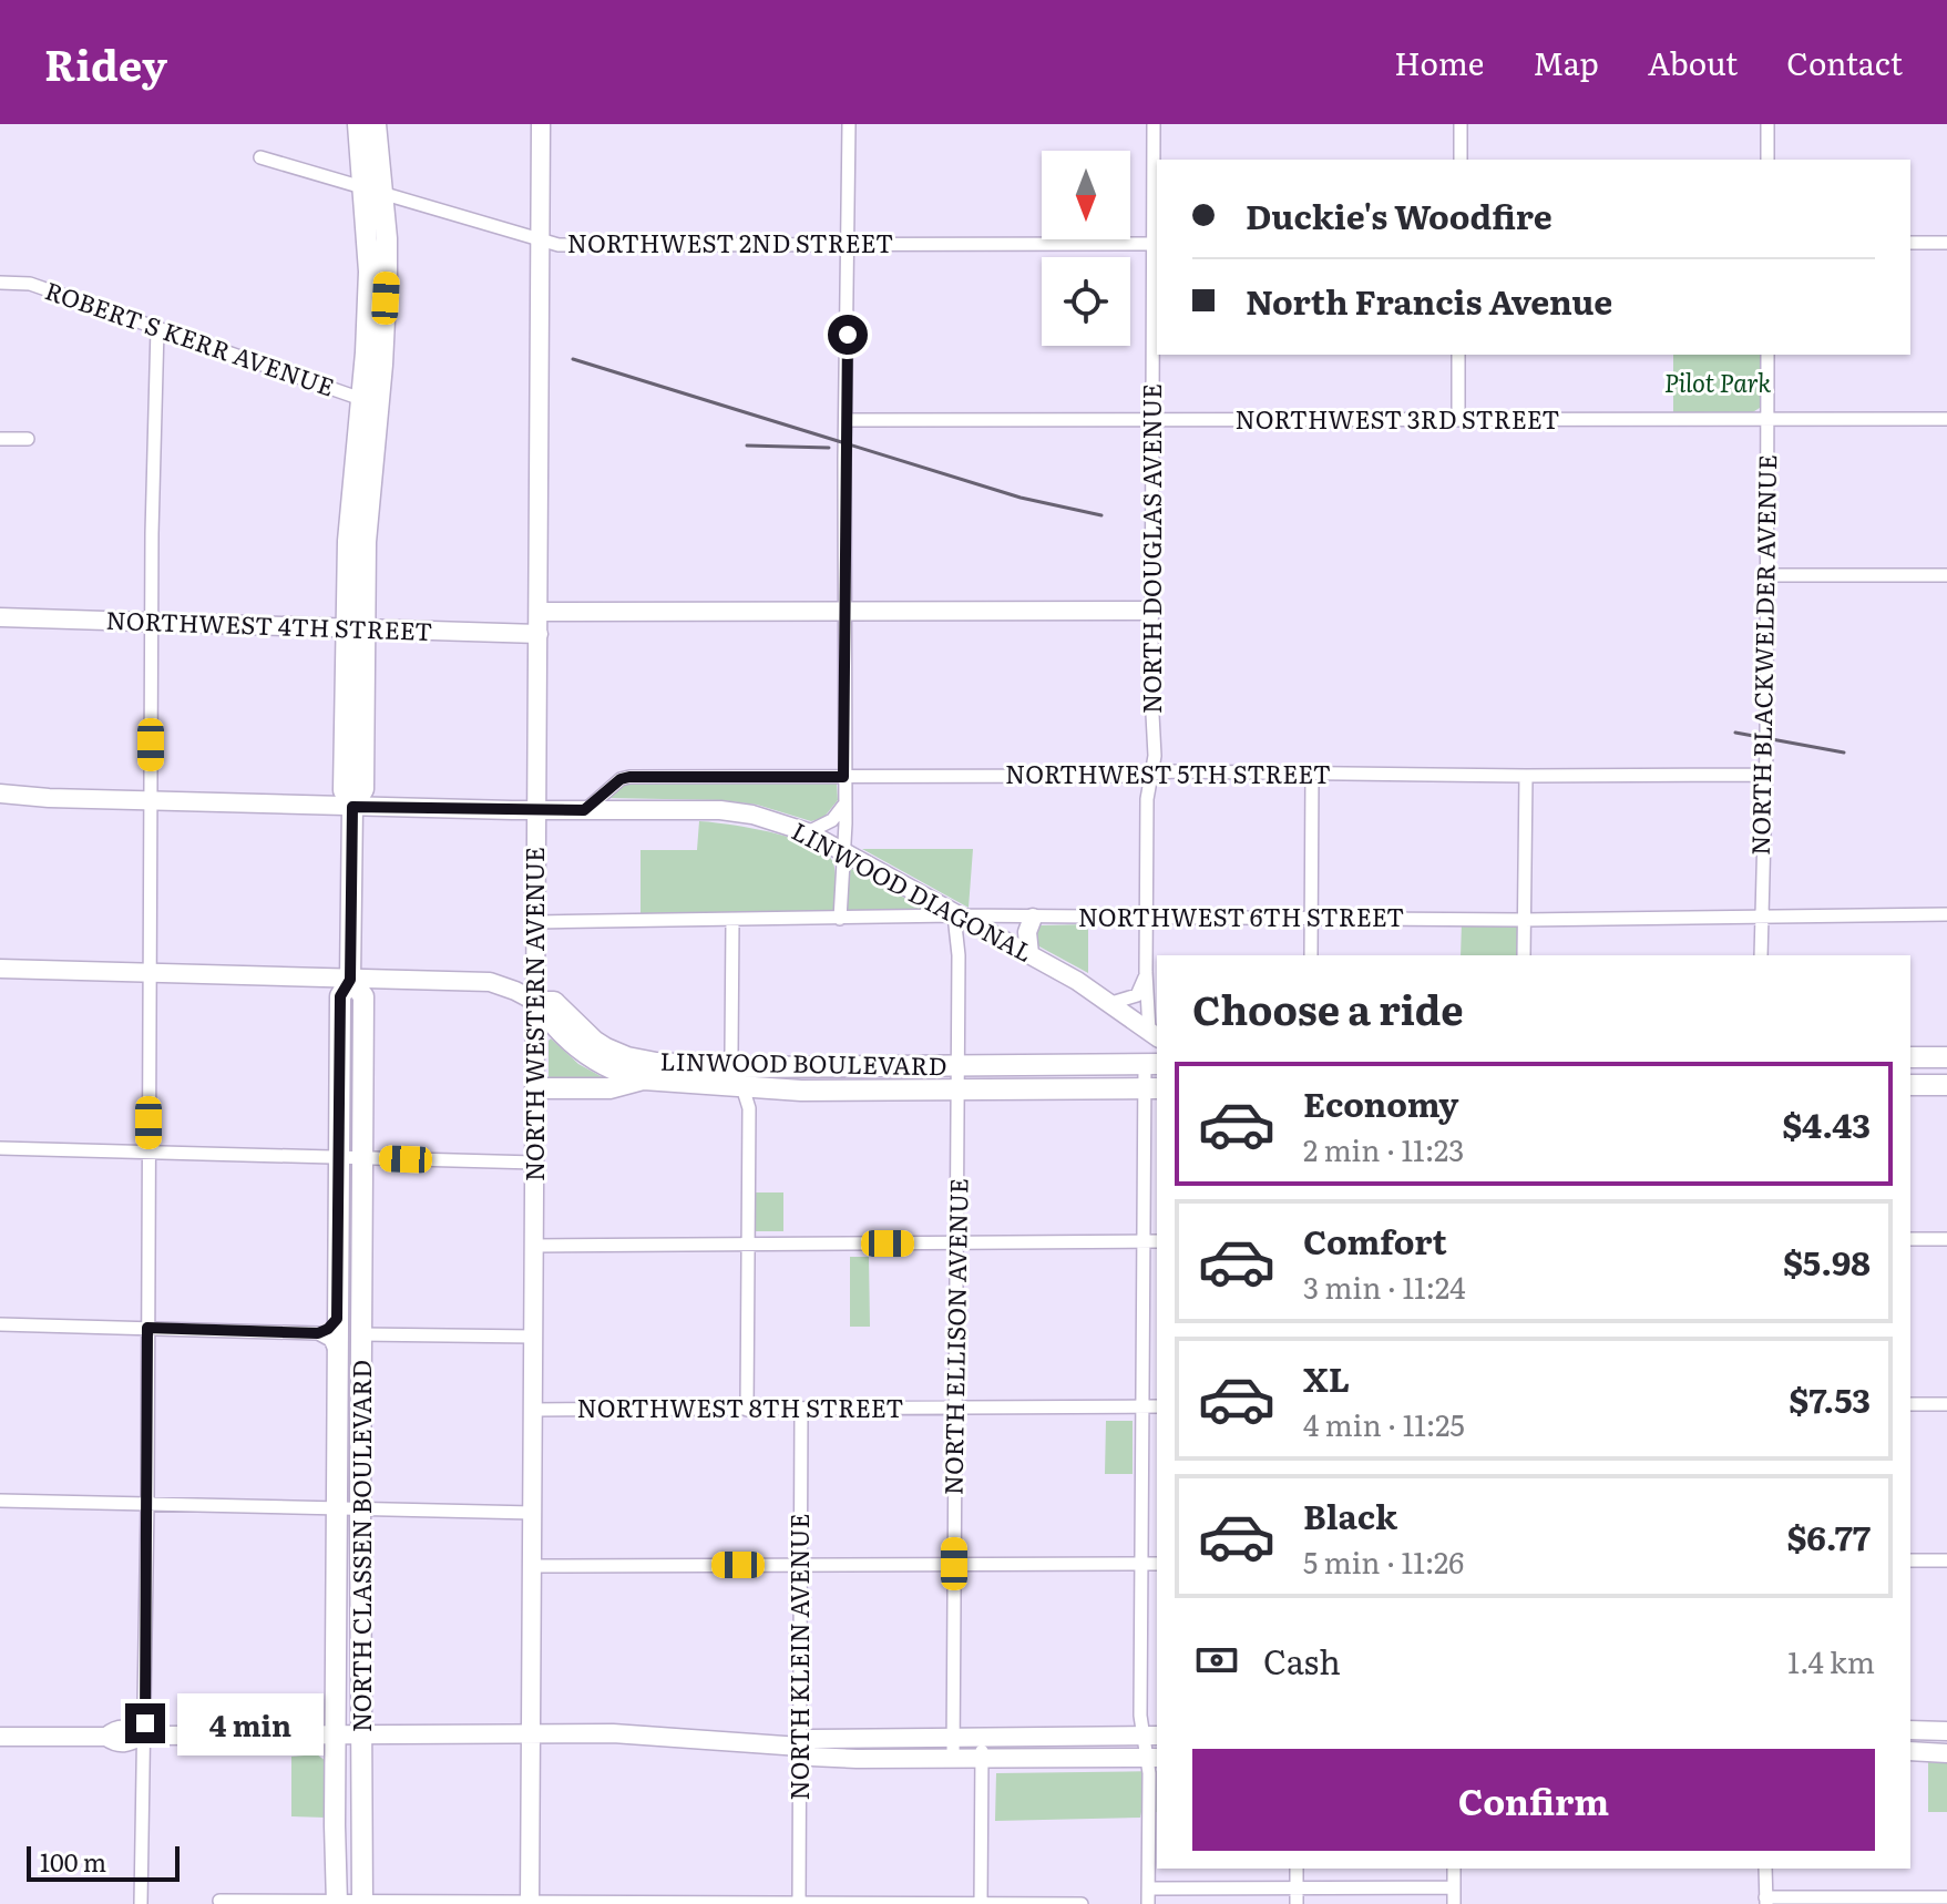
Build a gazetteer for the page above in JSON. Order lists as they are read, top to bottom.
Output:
{
  "streets": {
    "main road": [
      "NORTHWEST 4TH STREET",
      "LINWOOD DIAGONAL",
      "NORTH WESTERN AVENUE",
      "LINWOOD BOULEVARD",
      "NORTH CLASSEN BOULEVARD"
    ],
    "street": [
      "NORTHWEST 2ND STREET",
      "ROBERT S KERR AVENUE",
      "NORTHWEST 3RD STREET",
      "NORTH DOUGLAS AVENUE",
      "NORTH BLACKWELDER AVENUE",
      "NORTHWEST 5TH STREET",
      "NORTHWEST 6TH STREET",
      "NORTH ELLISON AVENUE",
      "NORTHWEST 8TH STREET",
      "NORTH KLEIN AVENUE"
    ]
  },
  "crossings": [
    ["NORTHWEST 2ND STREET", "NORTH DOUGLAS AVENUE"],
    ["NORTHWEST 2ND STREET", "NORTH WESTERN AVENUE"],
    ["NORTHWEST 2ND STREET", "NORTH CLASSEN BOULEVARD"],
    ["ROBERT S KERR AVENUE", "NORTH CLASSEN BOULEVARD"],
    ["NORTHWEST 3RD STREET", "NORTH DOUGLAS AVENUE"],
    ["NORTHWEST 3RD STREET", "NORTH BLACKWELDER AVENUE"],
    ["NORTH DOUGLAS AVENUE", "NORTHWEST 5TH STREET"],
    ["NORTH DOUGLAS AVENUE", "LINWOOD DIAGONAL"],
    ["NORTH DOUGLAS AVENUE", "NORTHWEST 6TH STREET"],
    ["NORTHWEST 4TH STREET", "NORTH WESTERN AVENUE"],
    ["NORTHWEST 4TH STREET", "NORTH CLASSEN BOULEVARD"],
    ["NORTH BLACKWELDER AVENUE", "NORTHWEST 5TH STREET"],
    ["NORTH BLACKWELDER AVENUE", "NORTHWEST 6TH STREET"],
    ["NORTHWEST 5TH STREET", "LINWOOD DIAGONAL"],
    ["LINWOOD DIAGONAL", "NORTHWEST 6TH STREET"],
    ["LINWOOD DIAGONAL", "NORTH WESTERN AVENUE"],
    ["LINWOOD DIAGONAL", "NORTH ELLISON AVENUE"],
    ["NORTHWEST 6TH STREET", "NORTH WESTERN AVENUE"],
    ["NORTHWEST 6TH STREET", "NORTH ELLISON AVENUE"],
    ["NORTH WESTERN AVENUE", "LINWOOD BOULEVARD"],
    ["NORTH WESTERN AVENUE", "NORTHWEST 8TH STREET"],
    ["LINWOOD BOULEVARD", "NORTH ELLISON AVENUE"],
    ["NORTH ELLISON AVENUE", "NORTHWEST 8TH STREET"],
    ["NORTHWEST 8TH STREET", "NORTH KLEIN AVENUE"]
  ],
  "parks": ["Pilot Park"],
  "scale_bar": "100 m",
  "north": "bottom",
  "page": {
    "header": "Ridey",
    "nav": [
      "Home",
      "Map",
      "About",
      "Contact"
    ],
    "banner": ["Duckie's Woodfire", "North Francis Avenue"],
    "heading": "Choose a ride",
    "list": [
      {
        "name": "Economy",
        "note": "2 min · 11:23",
        "value": "$4.43"
      },
      {
        "name": "Comfort",
        "note": "3 min · 11:24",
        "value": "$5.98"
      },
      {
        "name": "XL",
        "note": "4 min · 11:25",
        "value": "$7.53"
      },
      {
        "name": "Black",
        "note": "5 min · 11:26",
        "value": "$6.77"
      }
    ],
    "pay": ["Cash", "1.4 km"],
    "bubble": "4 min",
    "buttons": "Confirm",
    "scale": "100 m"
  }
}
